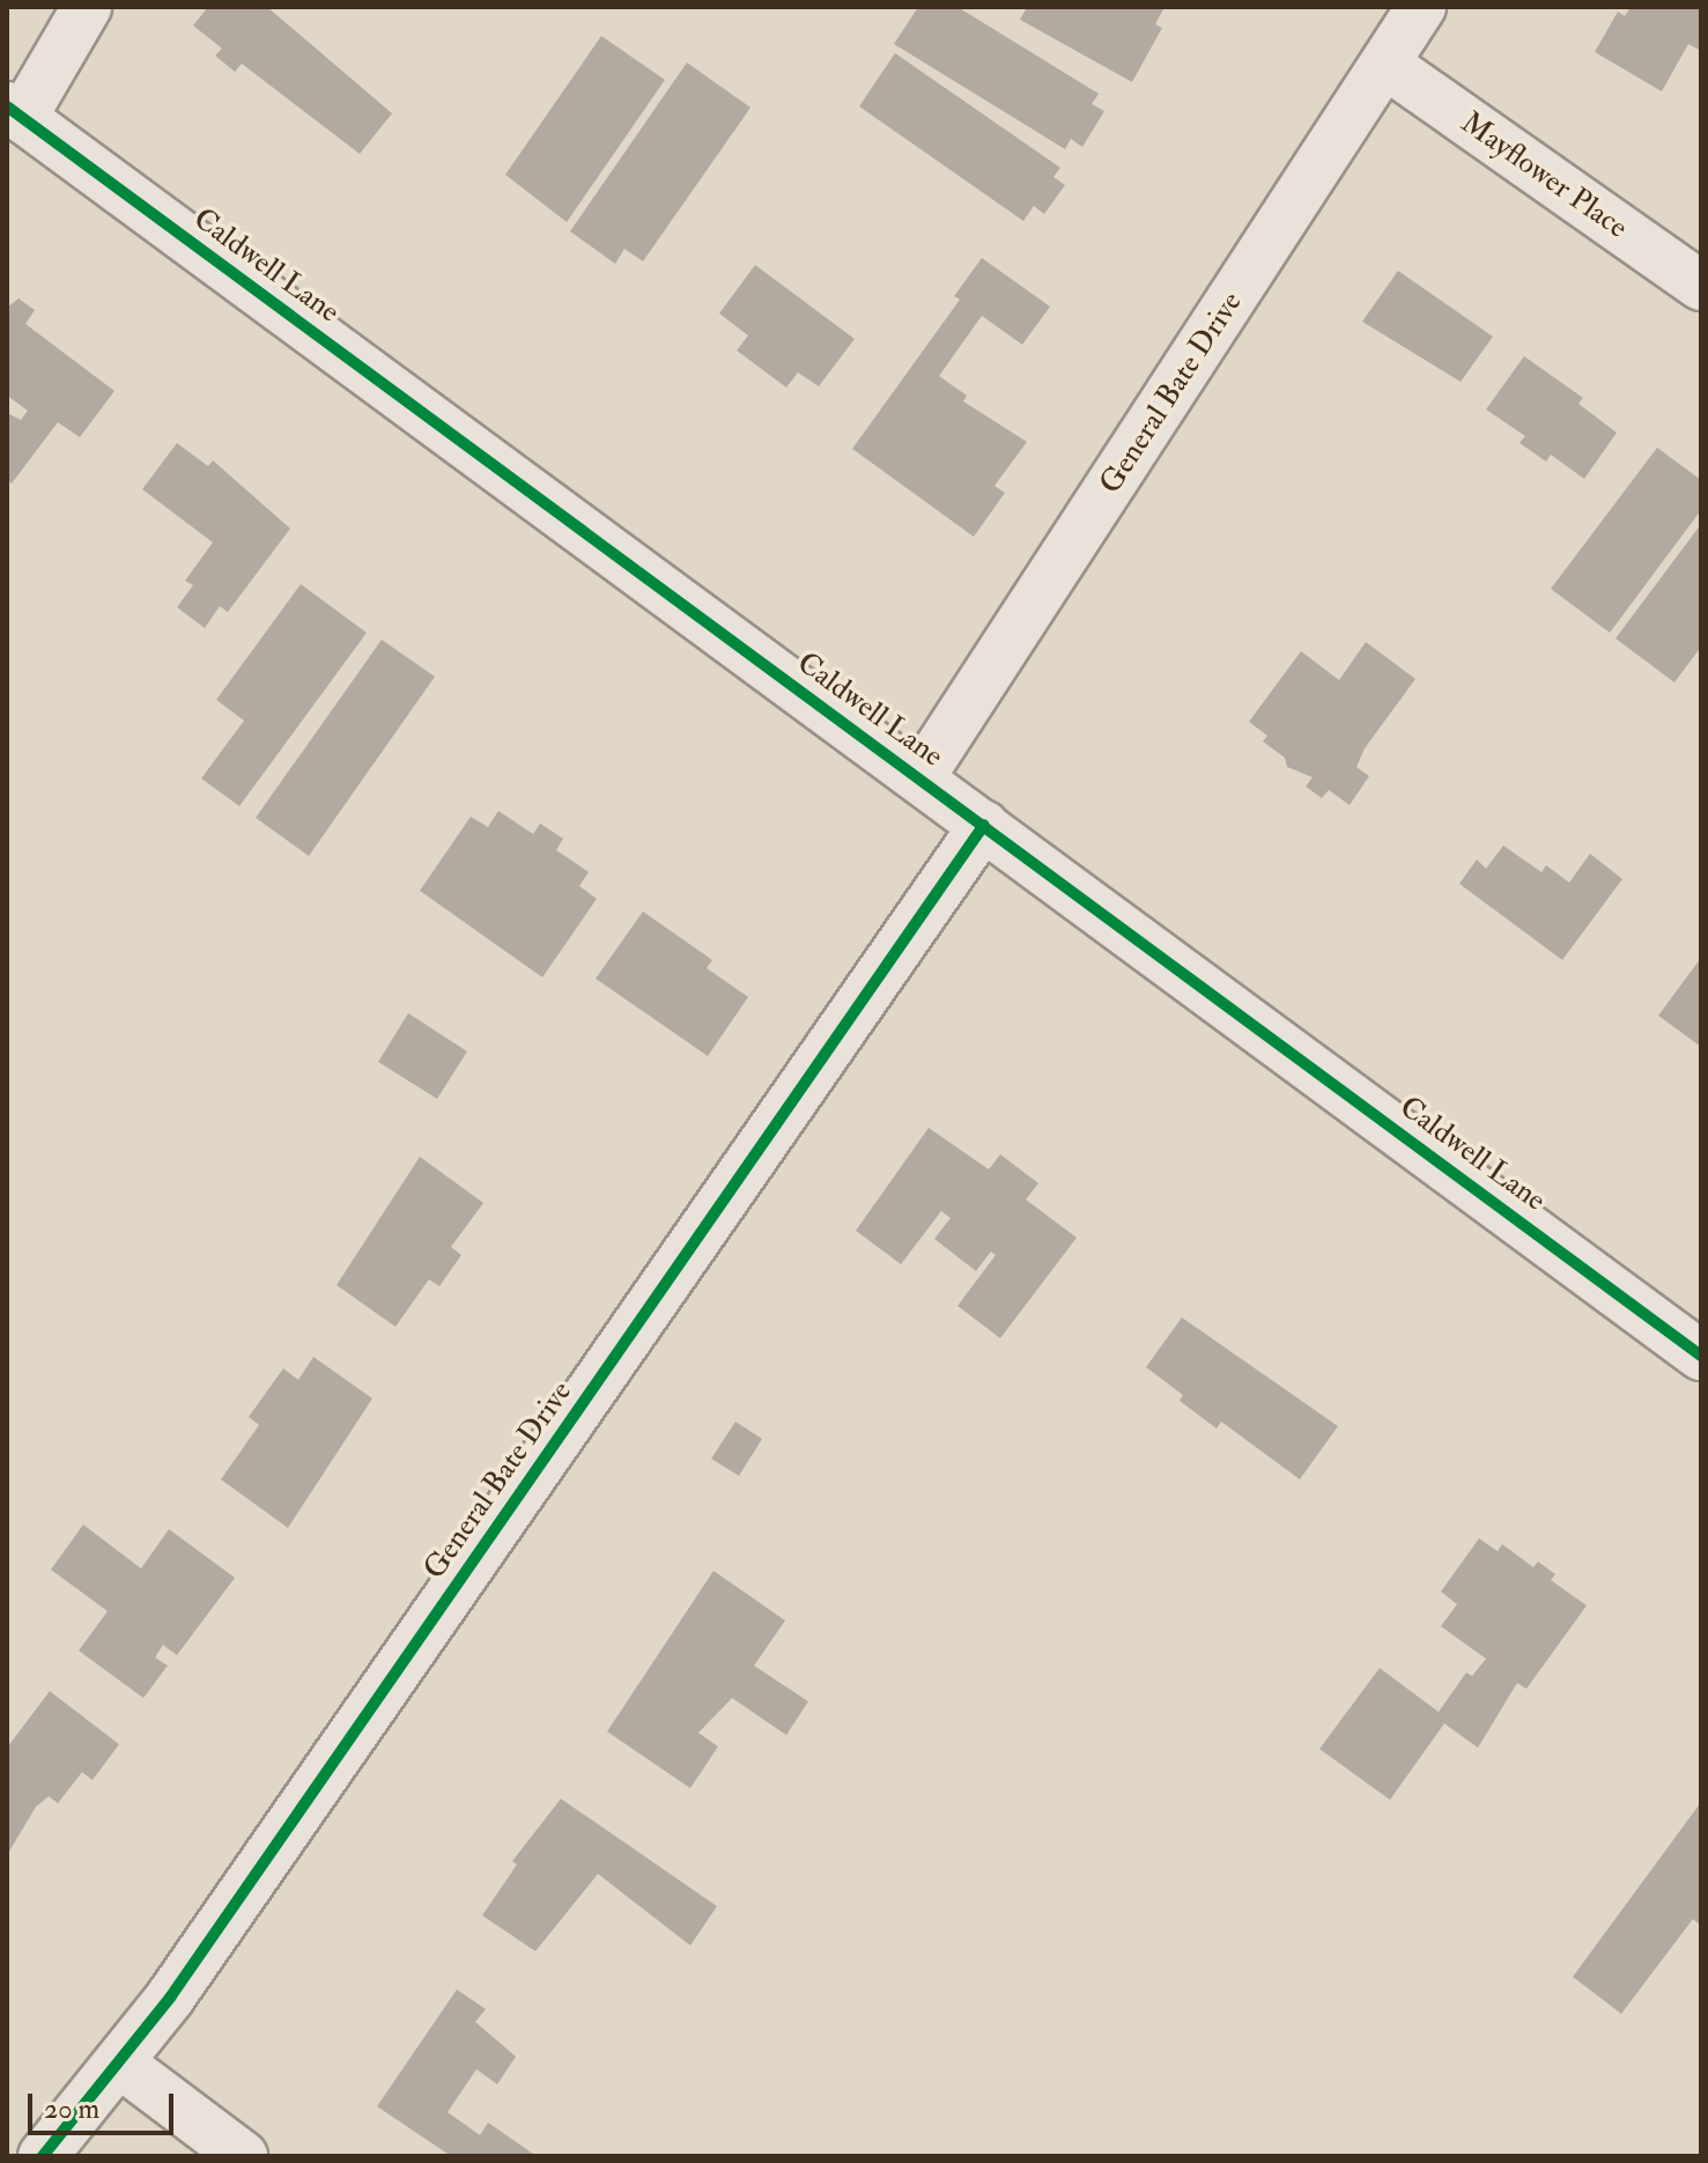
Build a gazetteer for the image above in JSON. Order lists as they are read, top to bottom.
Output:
{
  "streets": {
    "street": ["Mayflower Place", "Caldwell Lane", "General Bate Drive"]
  },
  "crossings": [
    ["Mayflower Place", "General Bate Drive"],
    ["Caldwell Lane", "General Bate Drive"]
  ],
  "scale_bar": "20 m"
}
